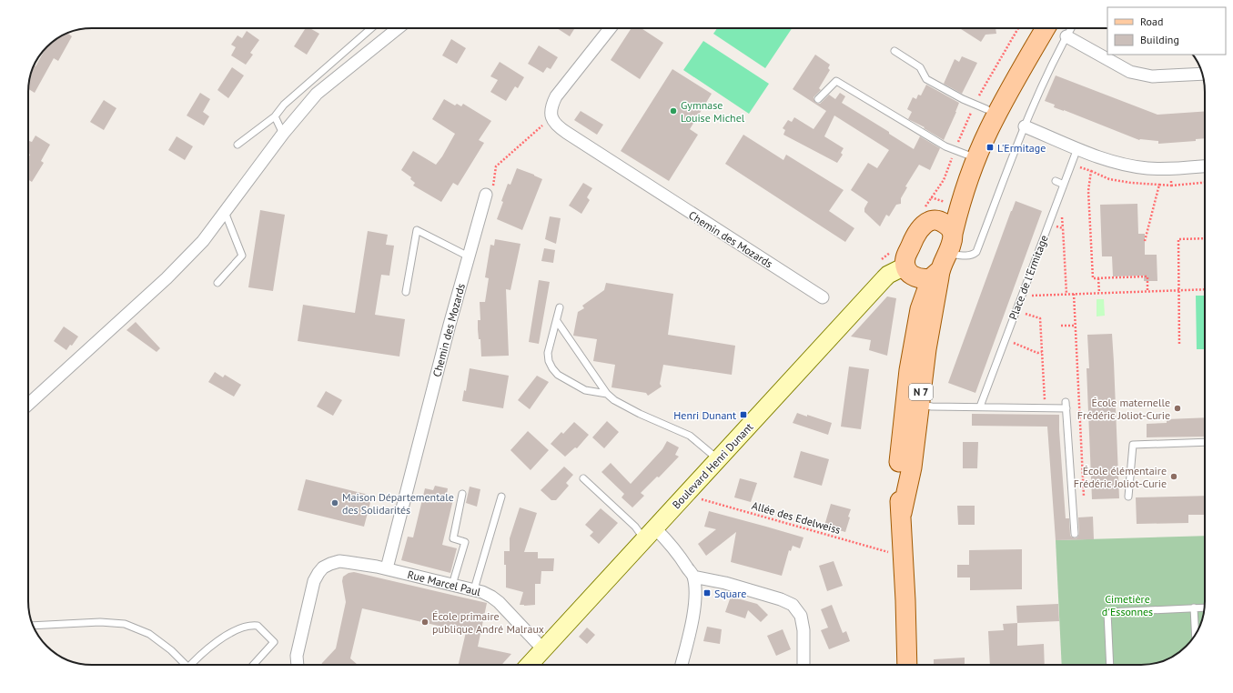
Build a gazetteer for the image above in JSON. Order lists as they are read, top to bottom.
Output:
{
  "streets": {
    "main road": ["N 7", "Boulevard Henri Dunant"],
    "street": ["Chemin des Mozards", "Rue Marcel Paul"],
    "lane": ["Place de l'Ermitage"],
    "path": ["Allée des Edelweiss"]
  },
  "crossings": [
    ["Chemin des Mozards", "Rue Marcel Paul"],
    ["N 7", "Boulevard Henri Dunant"],
    ["N 7", "Allée des Edelweiss"],
    ["Boulevard Henri Dunant", "Allée des Edelweiss"],
    ["Boulevard Henri Dunant", "Rue Marcel Paul"]
  ],
  "parks": ["Cimetière d'Essonnes"],
  "places": {
    "other": [
      "Gymnase Louise Michel",
      "École maternelle Frédéric Joliot-Curie",
      "École élémentaire Frédéric Joliot-Curie",
      "Maison Départementale des Solidarités",
      "École primaire publique André Malraux"
    ],
    "transit": ["L'Ermitage", "Henri Dunant", "Square"]
  },
  "legend": ["Road", "Building"]
}
